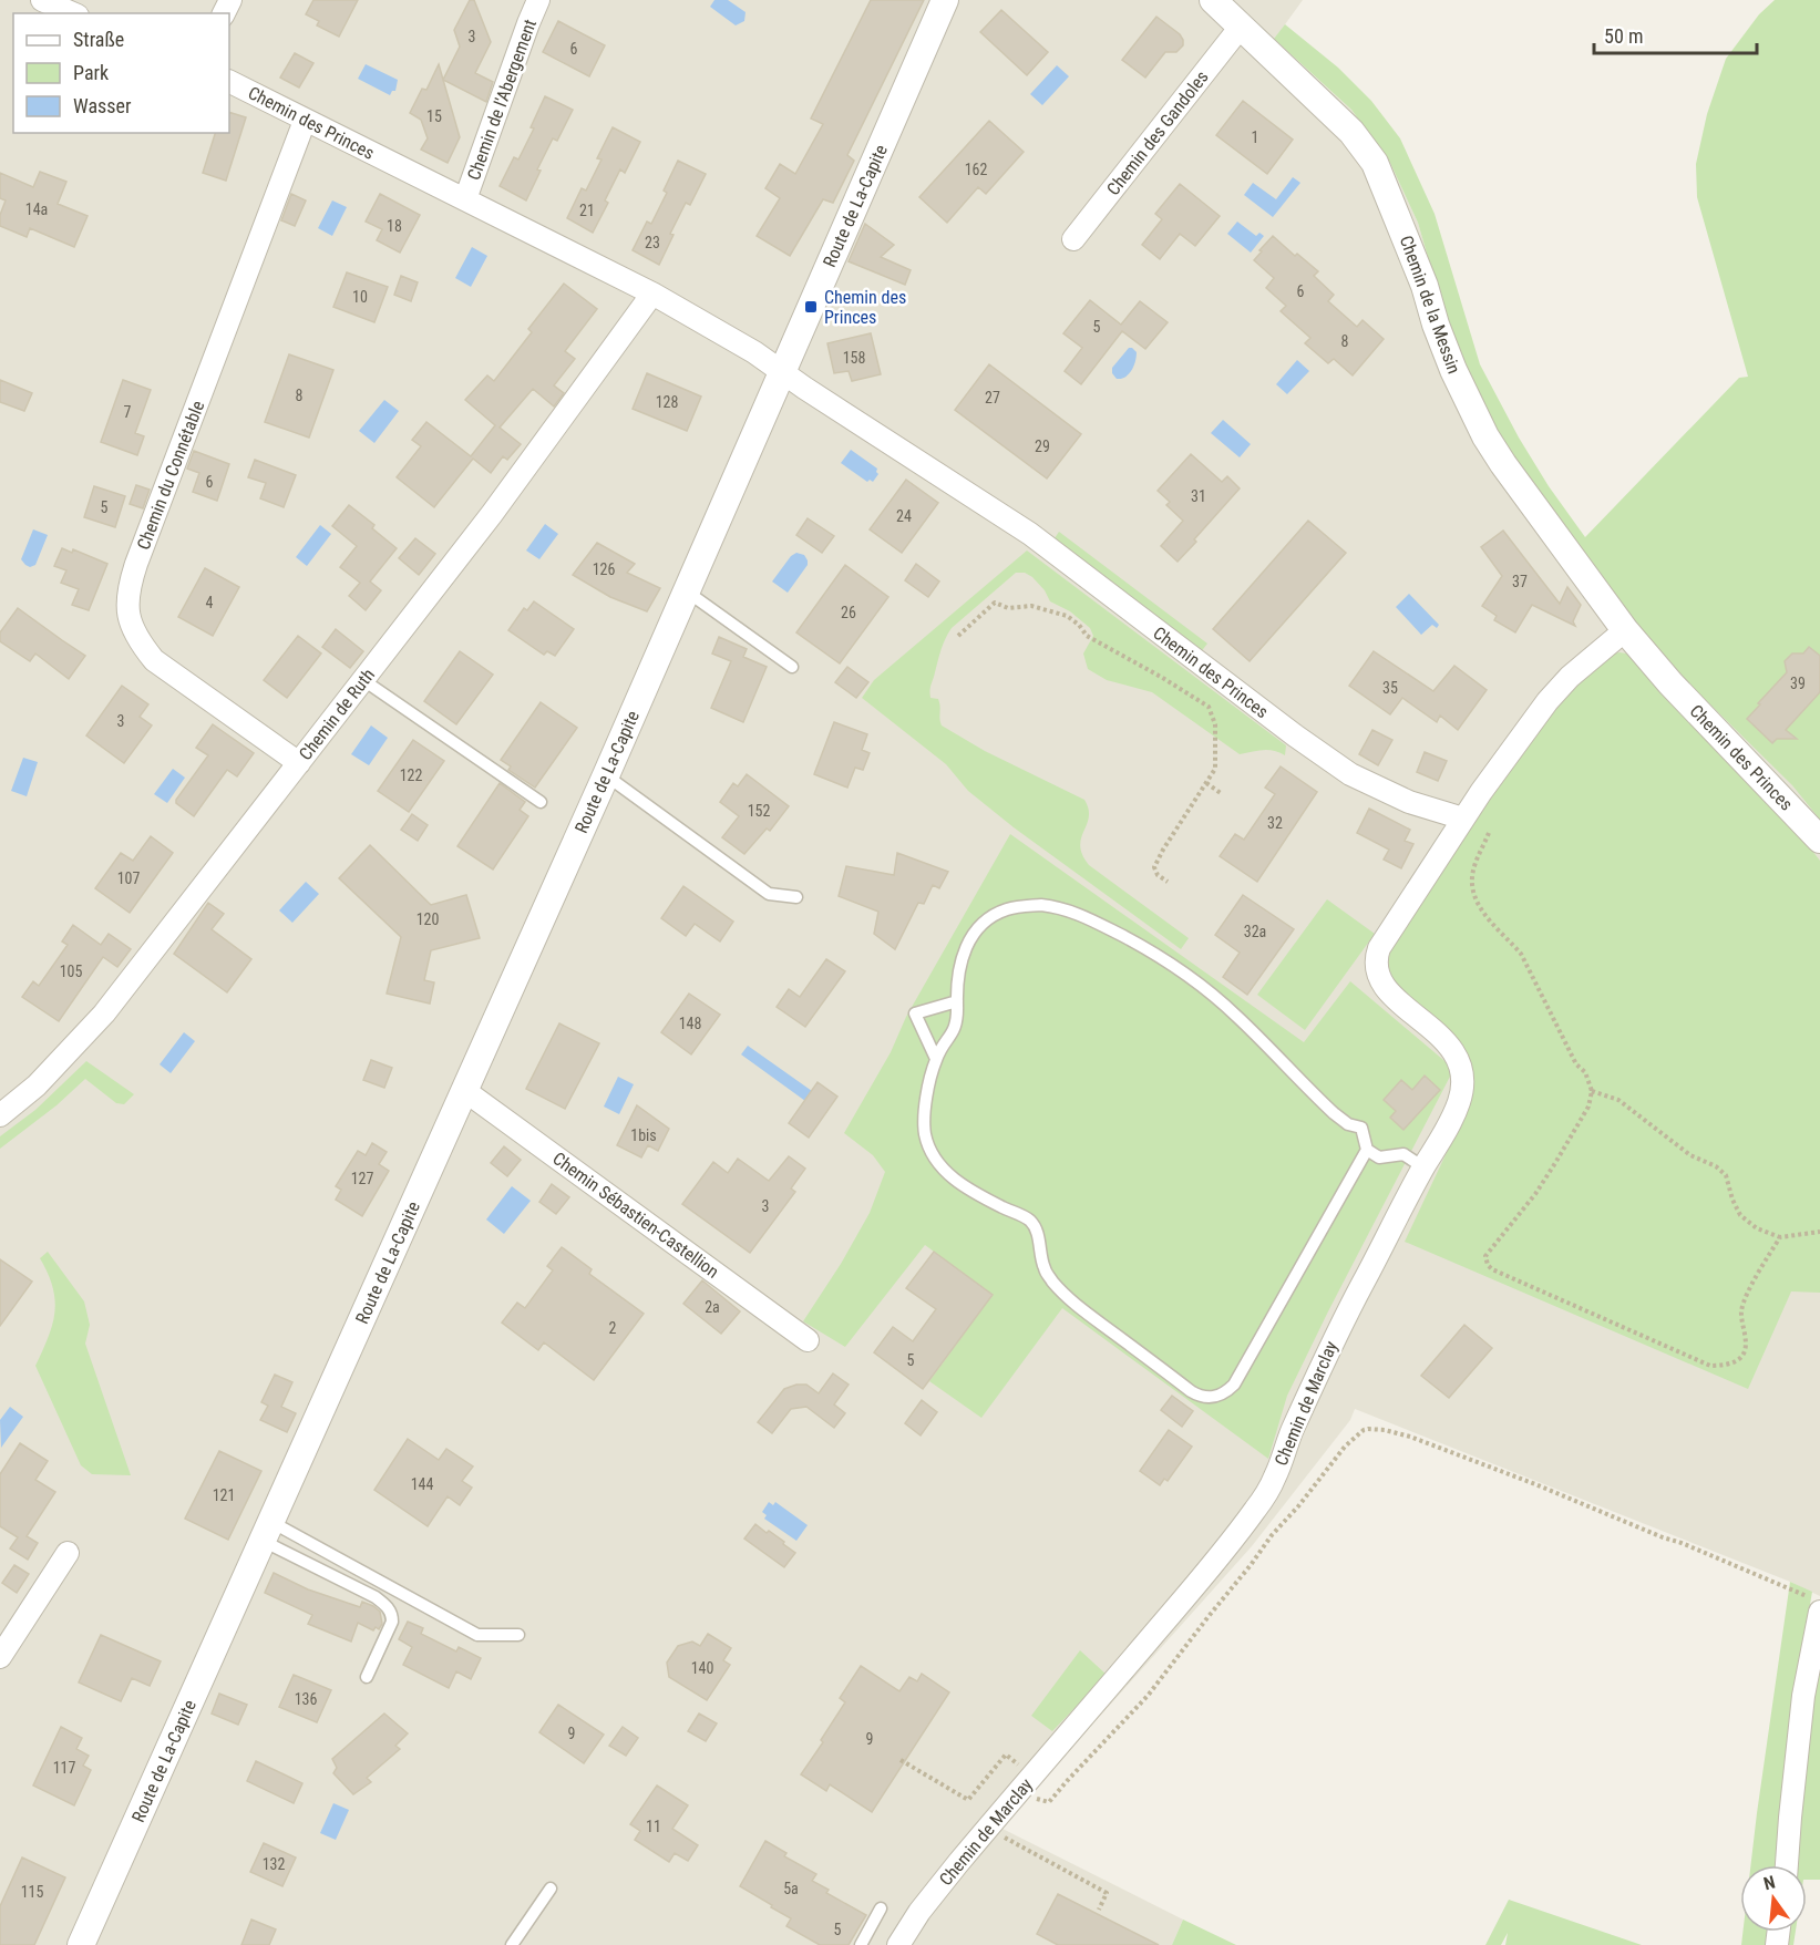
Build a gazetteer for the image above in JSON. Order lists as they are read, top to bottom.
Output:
{
  "streets": {
    "street": [
      "Chemin de l'Abergement",
      "Chemin des Princes",
      "Chemin des Gandoles",
      "Route de La-Capite",
      "Chemin de la Messin",
      "Chemin du Connétable",
      "Chemin de Ruth",
      "Chemin Sébastien-Castellion",
      "Chemin de Marclay"
    ]
  },
  "crossings": [
    ["Chemin de l'Abergement", "Chemin des Princes"],
    ["Chemin des Princes", "Route de La-Capite"],
    ["Chemin des Princes", "Chemin de la Messin"],
    ["Chemin des Princes", "Chemin du Connétable"],
    ["Chemin des Princes", "Chemin de Ruth"],
    ["Chemin des Princes", "Chemin de Marclay"],
    ["Chemin des Gandoles", "Chemin de la Messin"],
    ["Route de La-Capite", "Chemin Sébastien-Castellion"],
    ["Chemin du Connétable", "Chemin de Ruth"]
  ],
  "places": {
    "transit": ["Chemin des Princes"]
  },
  "house_numbers": [
    "3",
    "6",
    "15",
    "1",
    "162",
    "14a",
    "21",
    "18",
    "23",
    "6",
    "10",
    "5",
    "8",
    "158",
    "8",
    "27",
    "128",
    "7",
    "29",
    "6",
    "31",
    "5",
    "24",
    "126",
    "37",
    "4",
    "26",
    "39",
    "35",
    "3",
    "122",
    "152",
    "32",
    "107",
    "120",
    "32a",
    "105",
    "148",
    "1bis",
    "127",
    "3",
    "2a",
    "2",
    "5",
    "144",
    "121",
    "140",
    "136",
    "9",
    "9",
    "117",
    "11",
    "132",
    "5a",
    "115",
    "5"
  ],
  "legend": ["Straße", "Park", "Wasser"],
  "scale_bar": "50 m",
  "north": "top"
}
